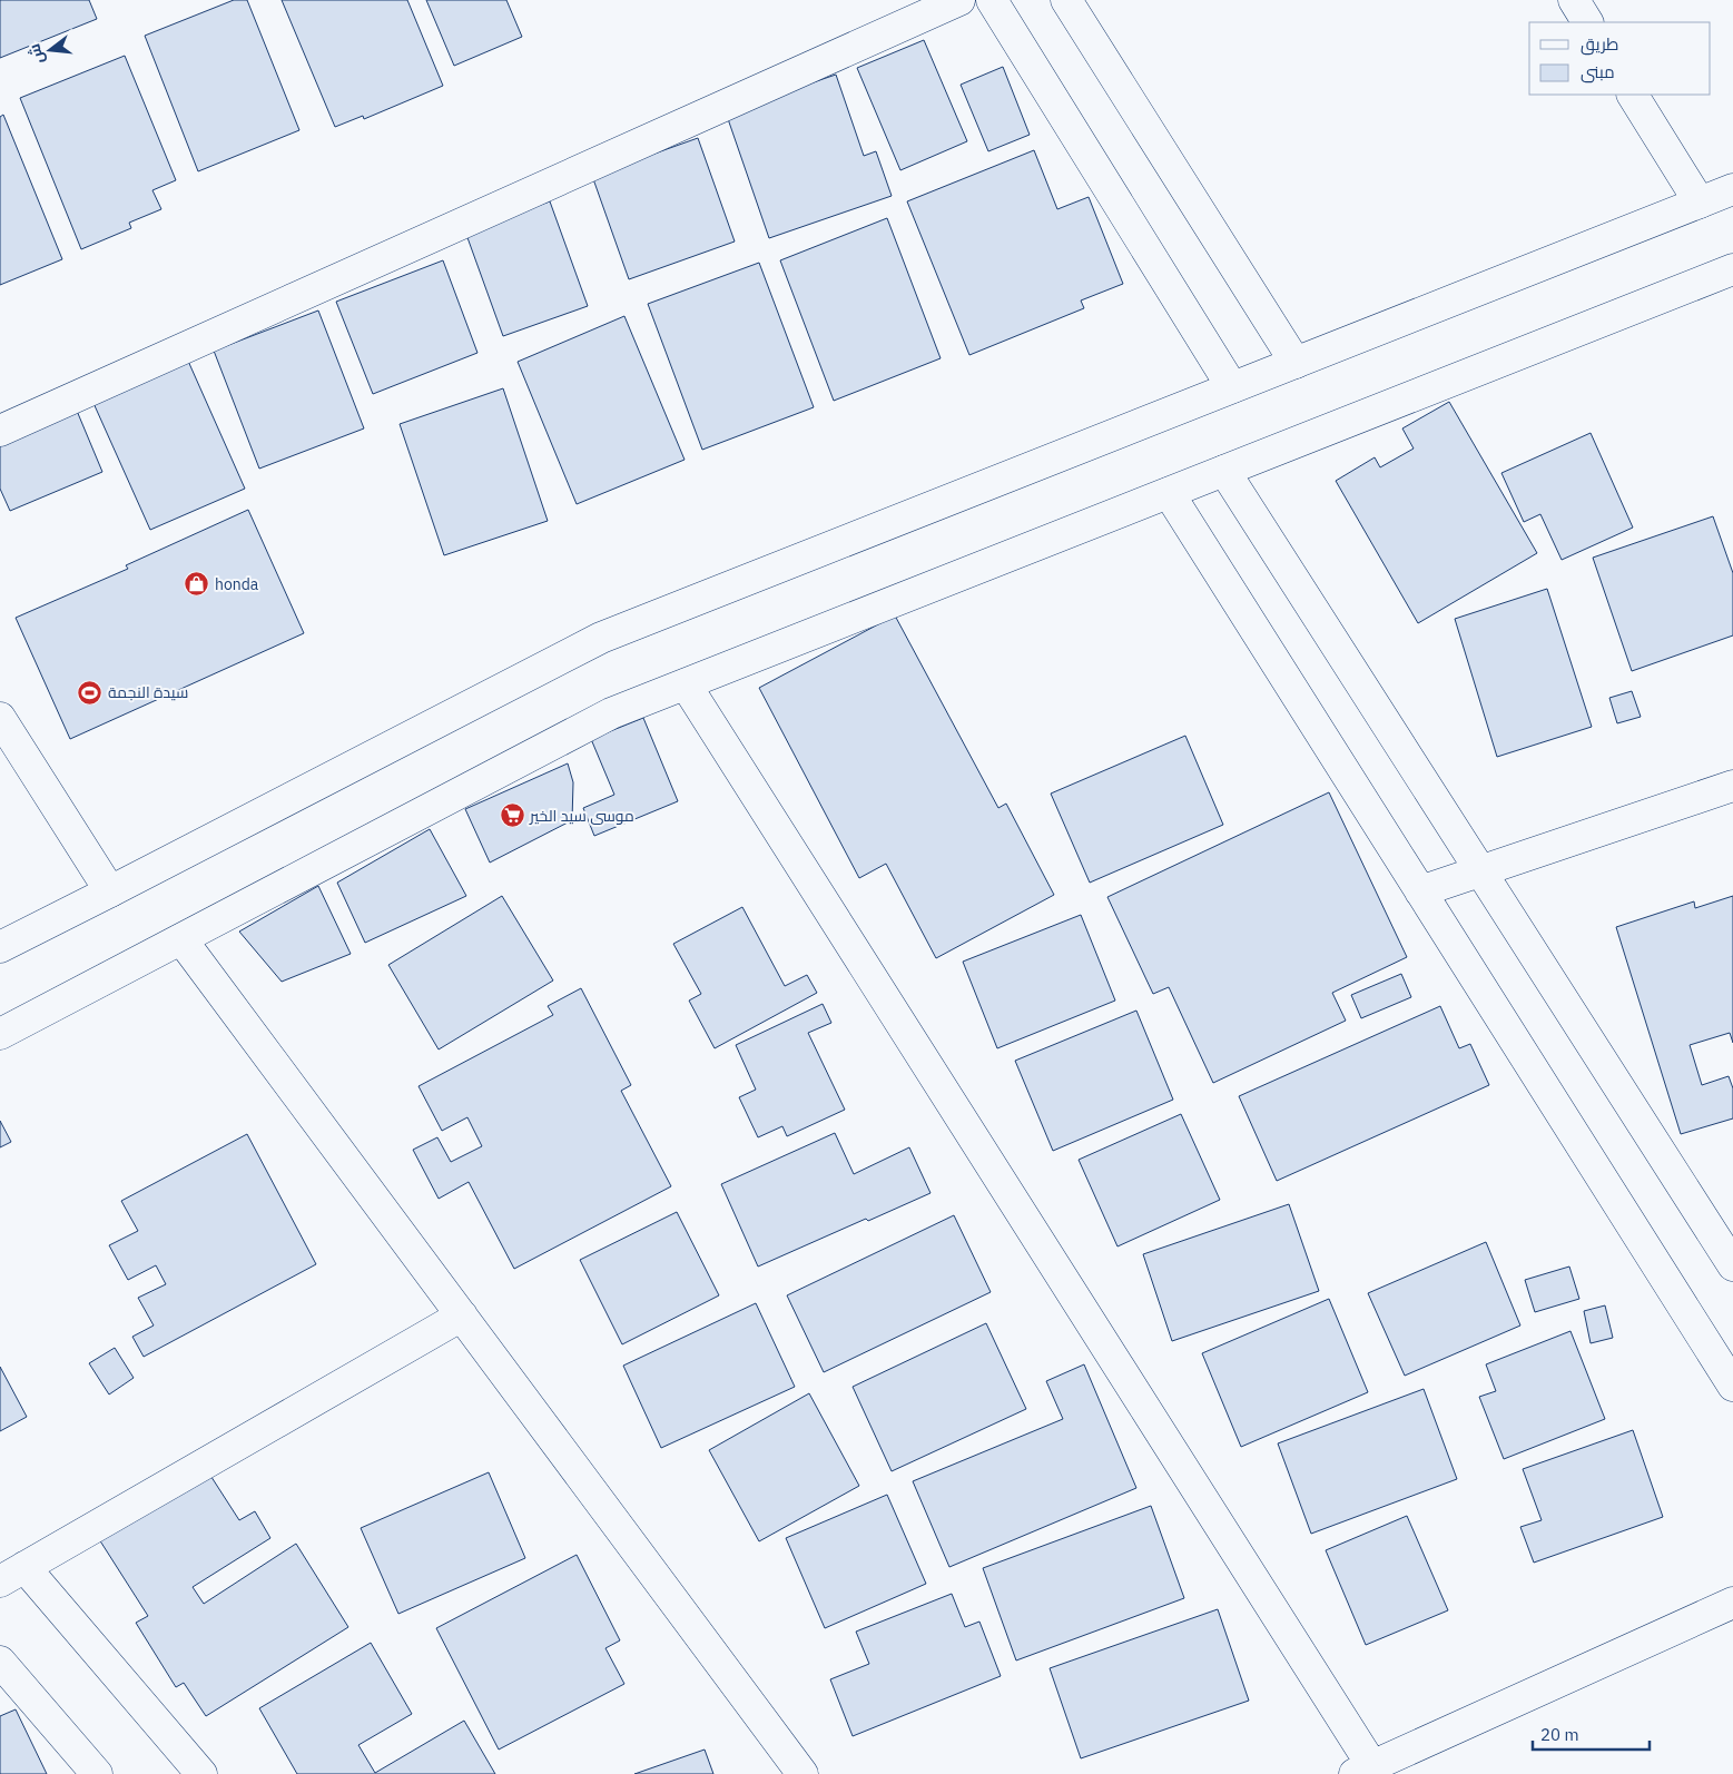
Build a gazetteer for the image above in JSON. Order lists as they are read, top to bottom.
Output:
{
  "places": {
    "shop": ["honda"],
    "sports": ["سيدة النجمة"],
    "supermarket": ["موسى سيد الخير"]
  },
  "legend": ["طريق", "مبنى"],
  "scale_bar": "20 m",
  "north": "left"
}
